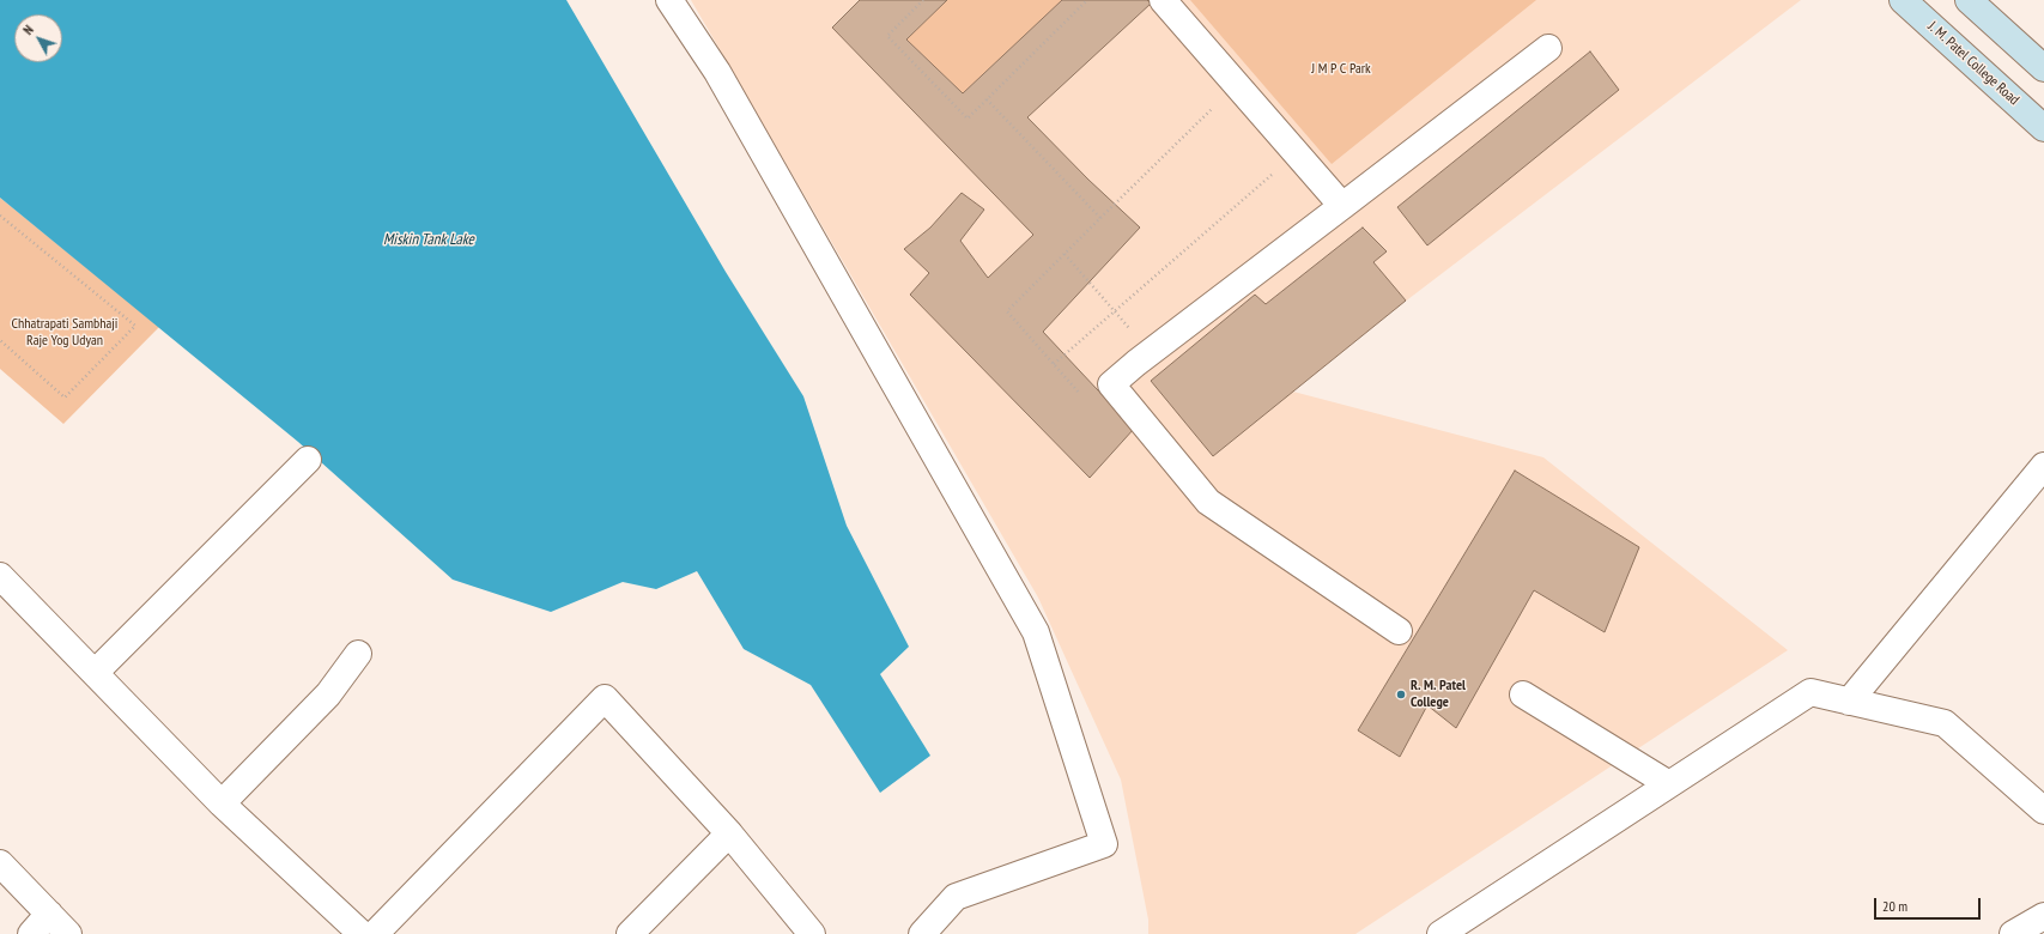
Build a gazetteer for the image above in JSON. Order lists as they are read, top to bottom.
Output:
{
  "streets": {
    "main road": ["J. M. Patel College Road"]
  },
  "water": ["Miskin Tank Lake"],
  "parks": ["J M P C Park", "Chhatrapati Sambhaji Raje Yog Udyan"],
  "places": ["R. M. Patel College"],
  "scale_bar": "20 m",
  "north": "top left"
}
